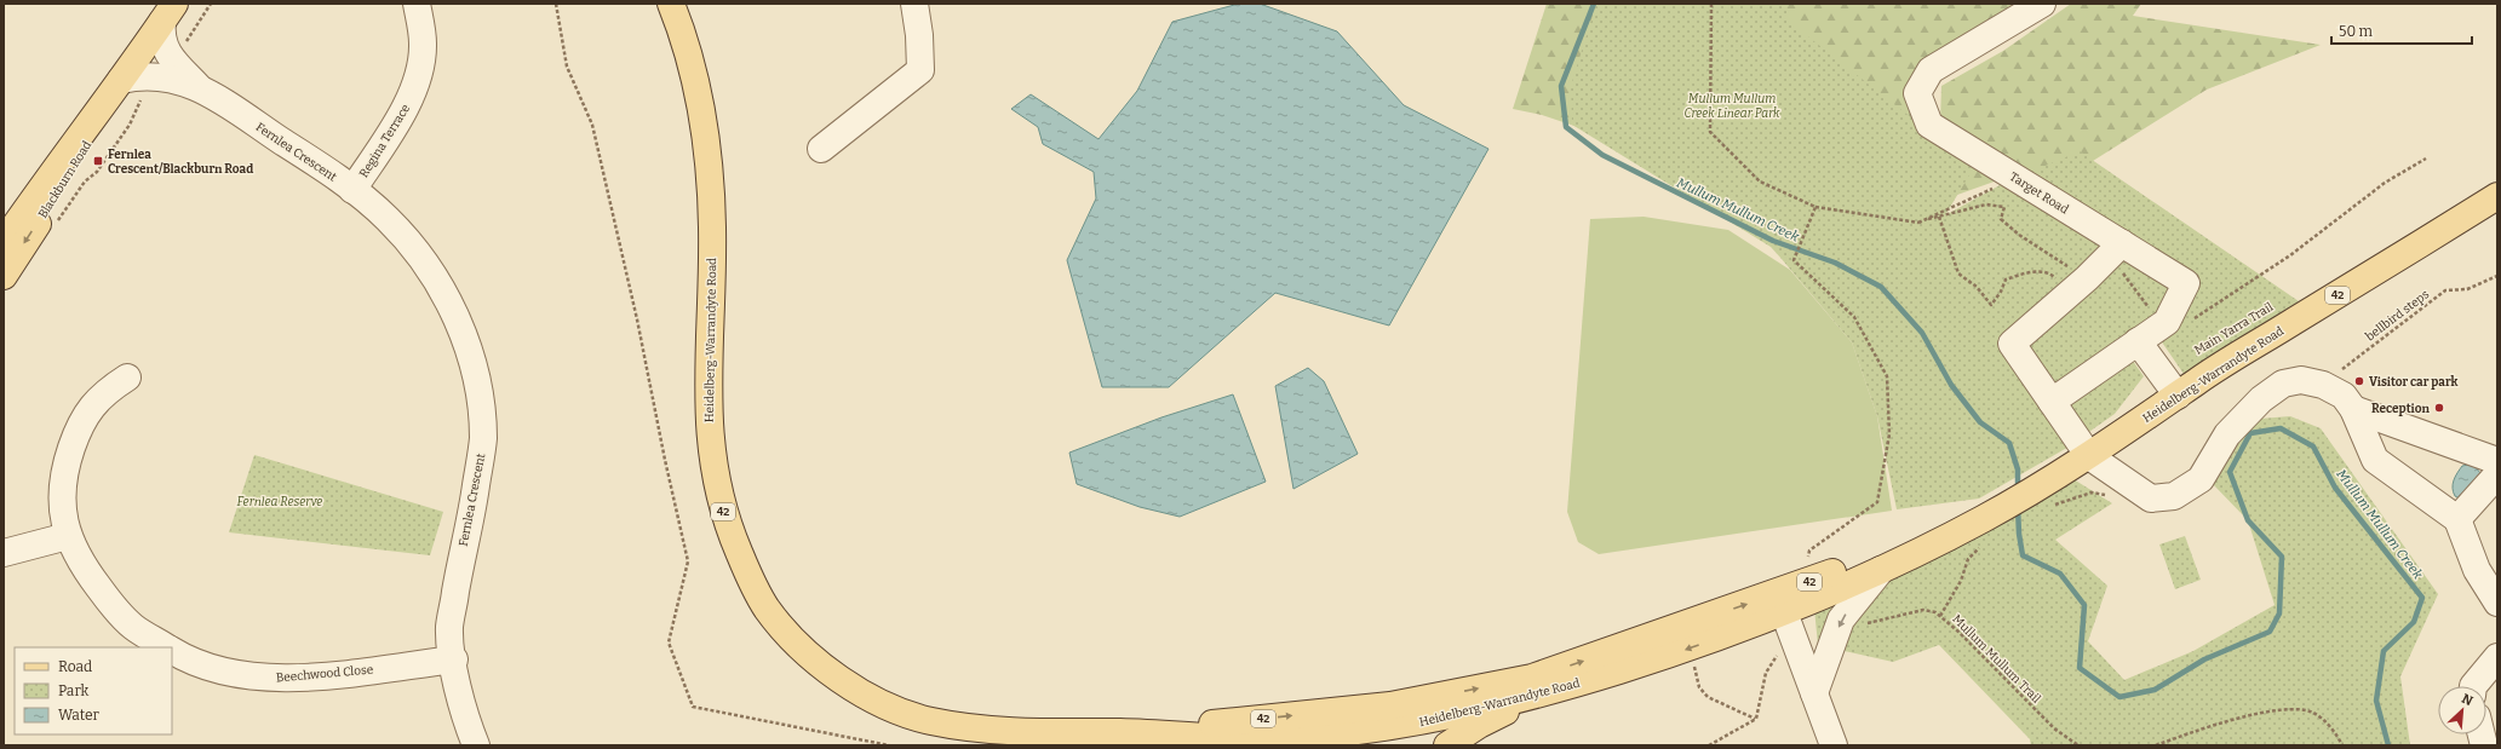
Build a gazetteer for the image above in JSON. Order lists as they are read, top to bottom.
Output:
{
  "streets": {
    "main road": ["Blackburn Road", "42", "Heidelberg-Warrandyte Road"],
    "street": [
      "Regina Terrace",
      "Fernlea Crescent",
      "Target Road",
      "Beechwood Close"
    ],
    "path": ["bellbird steps", "Mullum Mullum Trail"]
  },
  "crossings": [
    ["Regina Terrace", "Fernlea Crescent"],
    ["Fernlea Crescent", "Blackburn Road"],
    ["Fernlea Crescent", "Beechwood Close"]
  ],
  "water": ["Mullum Mullum Creek"],
  "parks": ["Mullum Mullum Creek Linear Park", "Fernlea Reserve"],
  "places": {
    "transit": ["Fernlea Crescent/Blackburn Road"],
    "other": ["Visitor car park", "Reception"]
  },
  "legend": ["Road", "Park", "Water"],
  "scale_bar": "50 m",
  "north": "top right"
}
